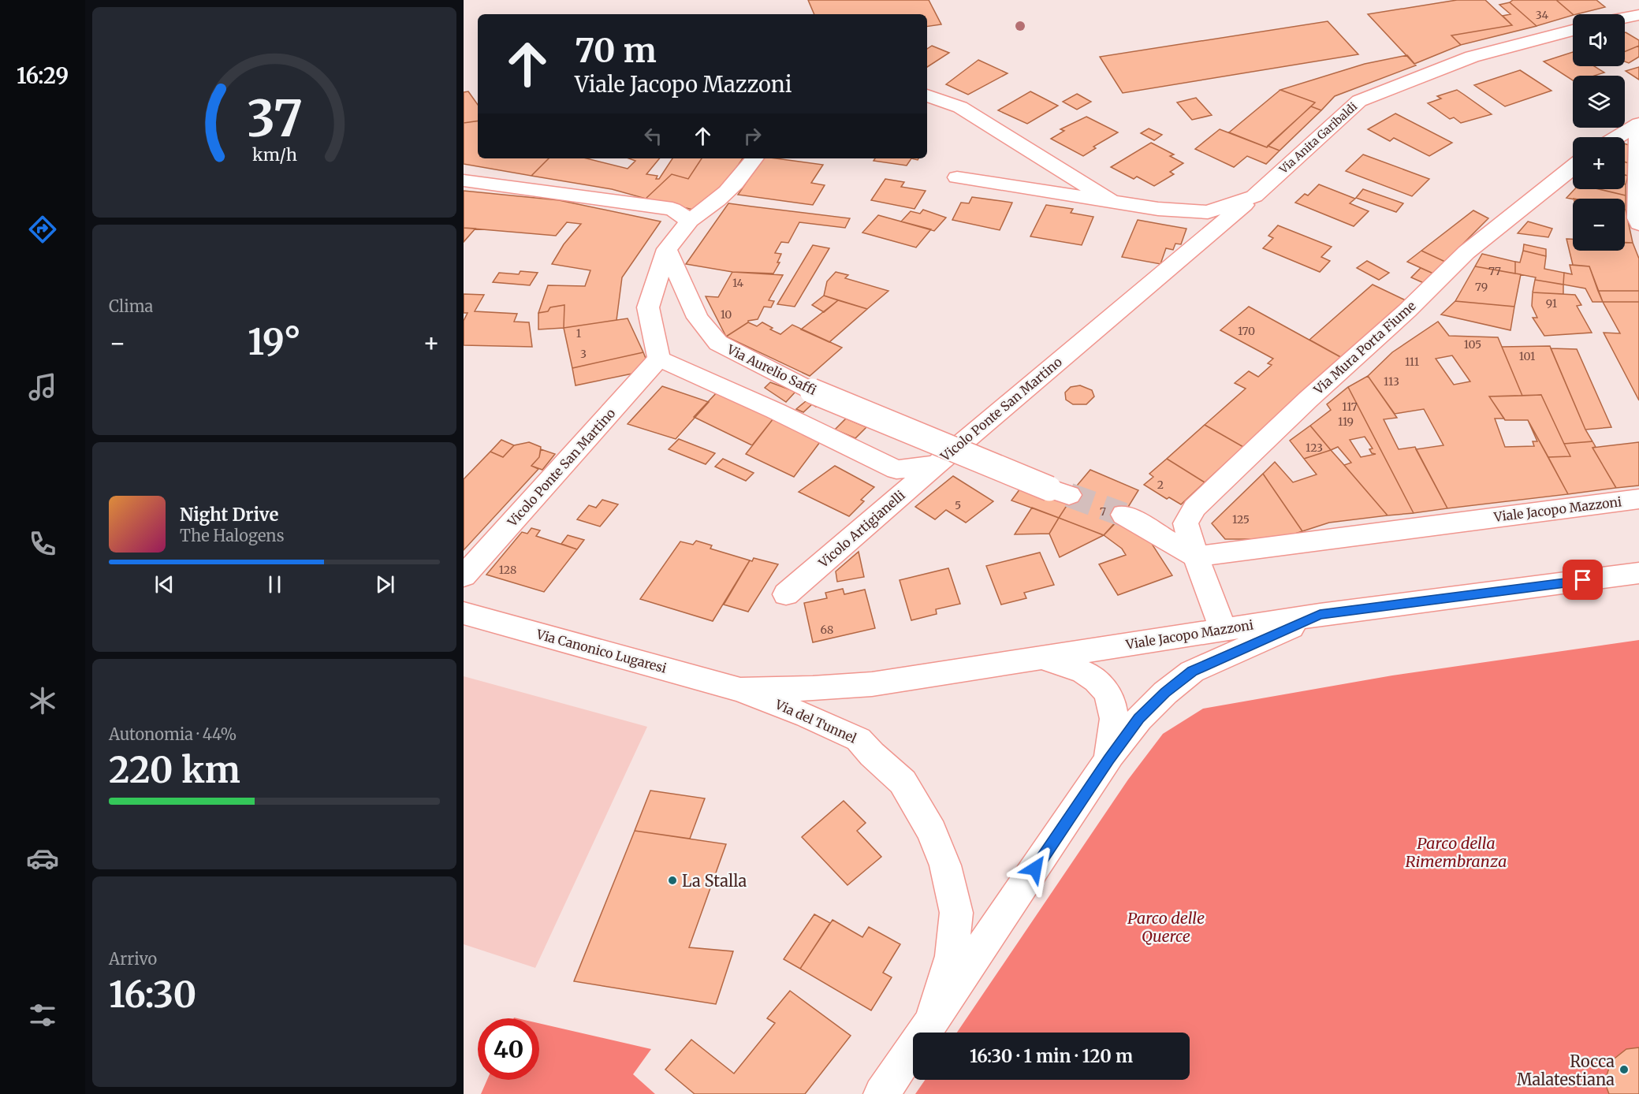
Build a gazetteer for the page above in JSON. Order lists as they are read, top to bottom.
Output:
{
  "streets": {
    "street": [
      "Via Anita Garibaldi",
      "Via Mura Porta Fiume",
      "Via Aurelio Saffi",
      "Vicolo Ponte San Martino",
      "Viale Jacopo Mazzoni",
      "Vicolo Artigianelli",
      "Via Canonico Lugaresi",
      "Via del Tunnel"
    ]
  },
  "crossings": [
    ["Via Anita Garibaldi", "Vicolo Ponte San Martino"],
    ["Via Mura Porta Fiume", "Viale Jacopo Mazzoni"],
    ["Vicolo Ponte San Martino", "Vicolo Artigianelli"],
    ["Viale Jacopo Mazzoni", "Via Canonico Lugaresi"],
    ["Viale Jacopo Mazzoni", "Via del Tunnel"],
    ["Via Canonico Lugaresi", "Via del Tunnel"]
  ],
  "parks": ["Parco della Rimembranza", "Parco delle Querce"],
  "places": ["La Stalla", "Rocca Malatestiana"],
  "house_numbers": [
    "34",
    "77",
    "14",
    "79",
    "91",
    "10",
    "170",
    "1",
    "105",
    "3",
    "101",
    "111",
    "113",
    "117",
    "119",
    "123",
    "2",
    "5",
    "7",
    "125",
    "128",
    "68"
  ],
  "page": {
    "tabs": "16:29",
    "map_buttons": ["+", "−"],
    "turn": ["70 m", "Viale Jacopo Mazzoni"],
    "tile": [
      "Clima",
      ["Autonomia · 44%", "220 km"],
      ["Arrivo", "16:30"]
    ],
    "heat": ["−", "19°", "+"],
    "song": ["Night Drive", "The Halogens"],
    "limit": "40",
    "trip": "16:30 · 1 min · 120 m",
    "gauge": ["37", "km/h"]
  }
}
